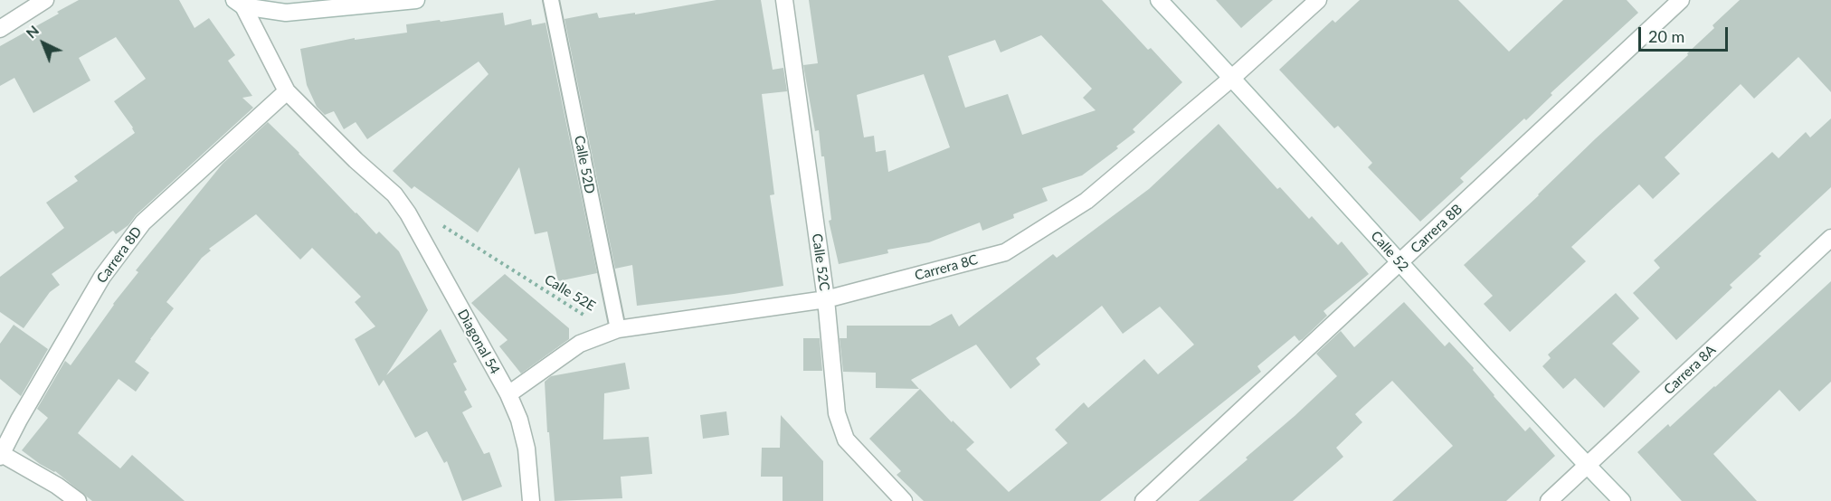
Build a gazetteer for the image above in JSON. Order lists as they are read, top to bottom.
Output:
{
  "streets": {
    "street": [
      "Carrera 8B",
      "Calle 52",
      "Carrera 8D",
      "Calle 52C",
      "Carrera 8C",
      "Diagonal 54",
      "Carrera 8A"
    ],
    "lane": ["Calle 52D"],
    "path": ["Calle 52E"]
  },
  "crossings": [
    ["Calle 52D", "Carrera 8C"],
    ["Calle 52D", "Calle 52E"],
    ["Carrera 8B", "Calle 52"],
    ["Calle 52", "Carrera 8C"],
    ["Calle 52", "Carrera 8A"],
    ["Carrera 8D", "Diagonal 54"],
    ["Calle 52C", "Carrera 8C"],
    ["Carrera 8C", "Calle 52E"],
    ["Carrera 8C", "Diagonal 54"]
  ],
  "scale_bar": "20 m",
  "north": "top left"
}
